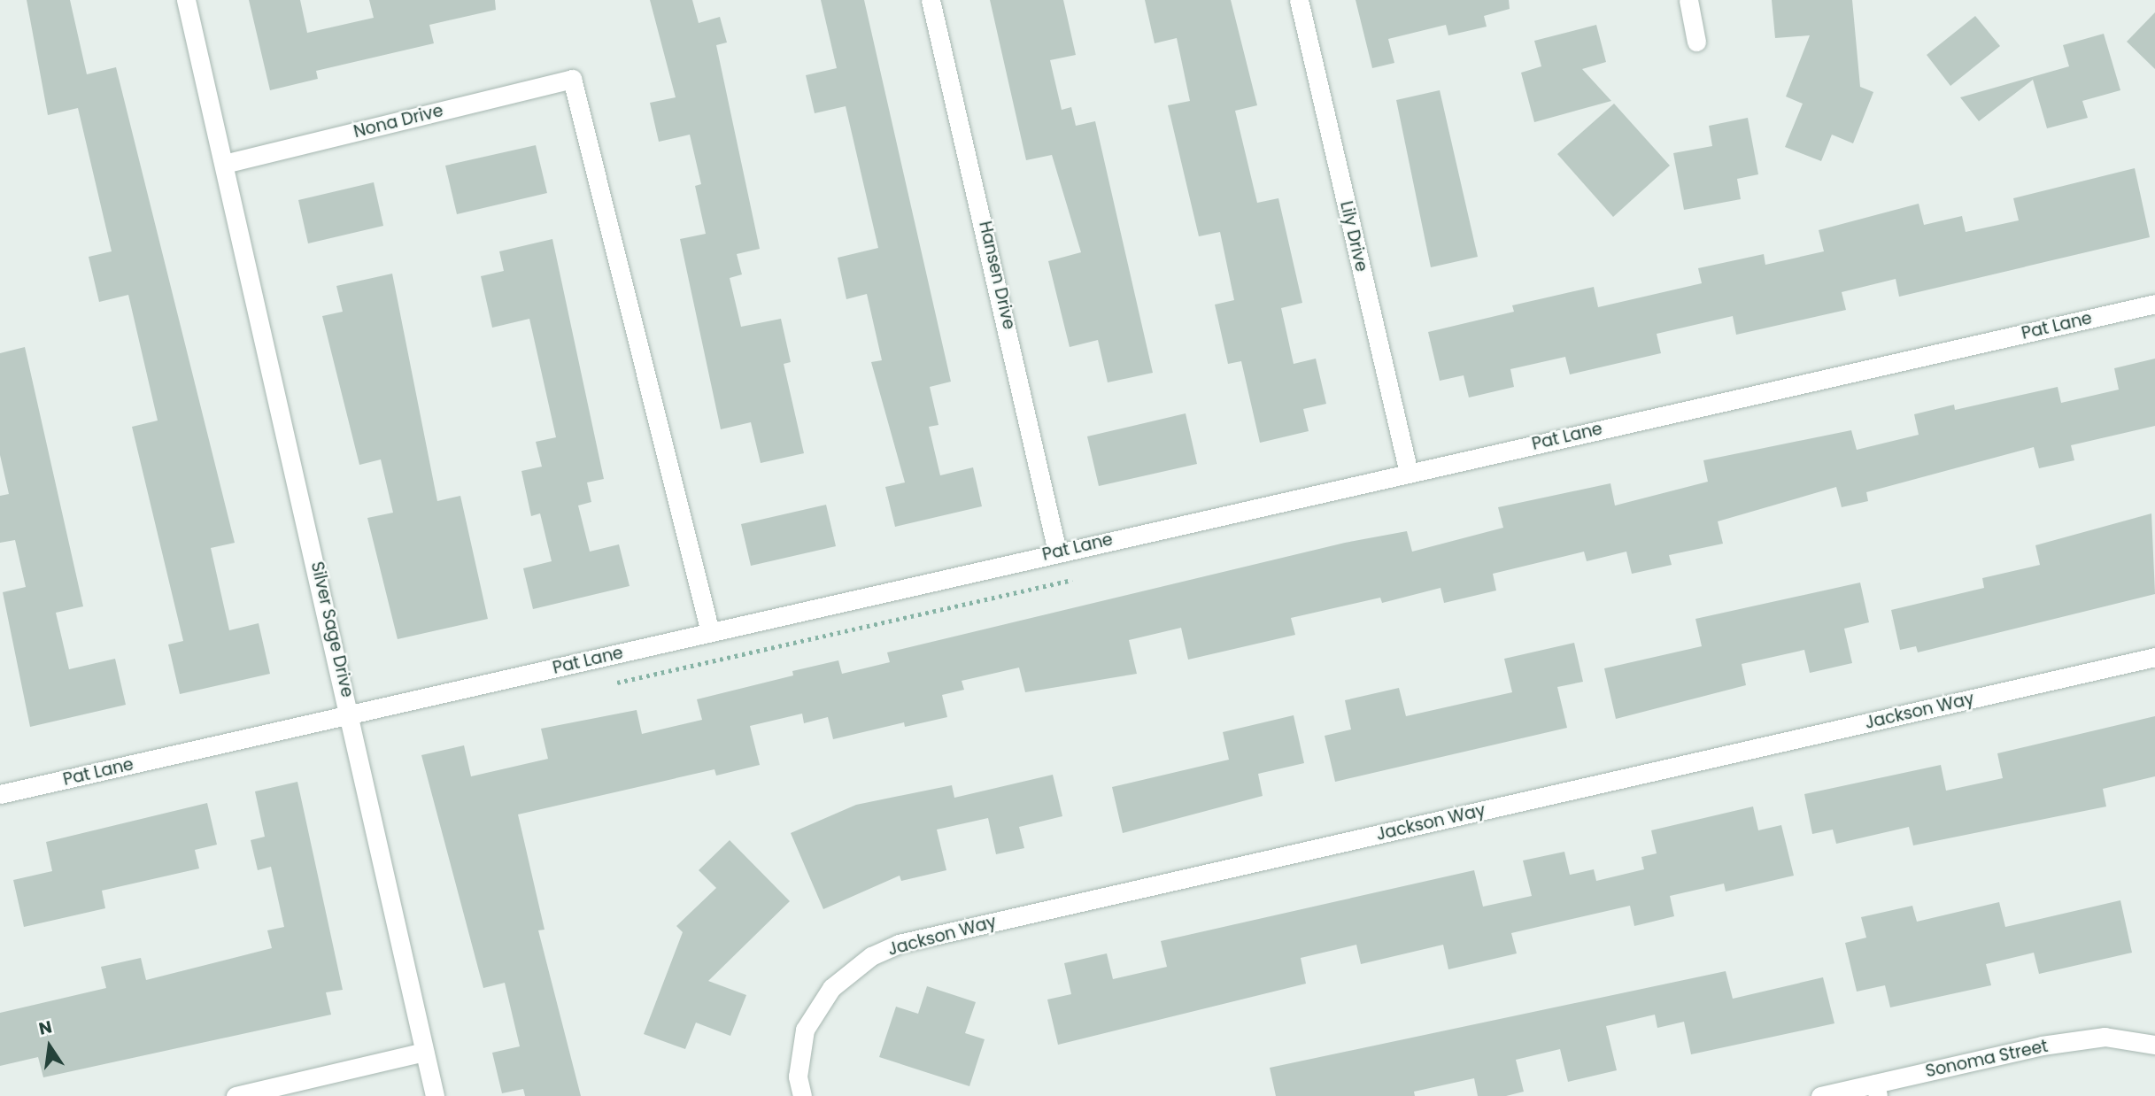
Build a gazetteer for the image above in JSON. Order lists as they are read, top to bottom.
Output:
{
  "streets": {
    "street": [
      "Nona Drive",
      "Lily Drive",
      "Hansen Drive",
      "Pat Lane",
      "Silver Sage Drive",
      "Jackson Way",
      "Sonoma Street"
    ]
  },
  "crossings": [
    ["Nona Drive", "Pat Lane"],
    ["Nona Drive", "Silver Sage Drive"],
    ["Lily Drive", "Pat Lane"],
    ["Hansen Drive", "Pat Lane"],
    ["Pat Lane", "Silver Sage Drive"]
  ],
  "north": "top"
}
